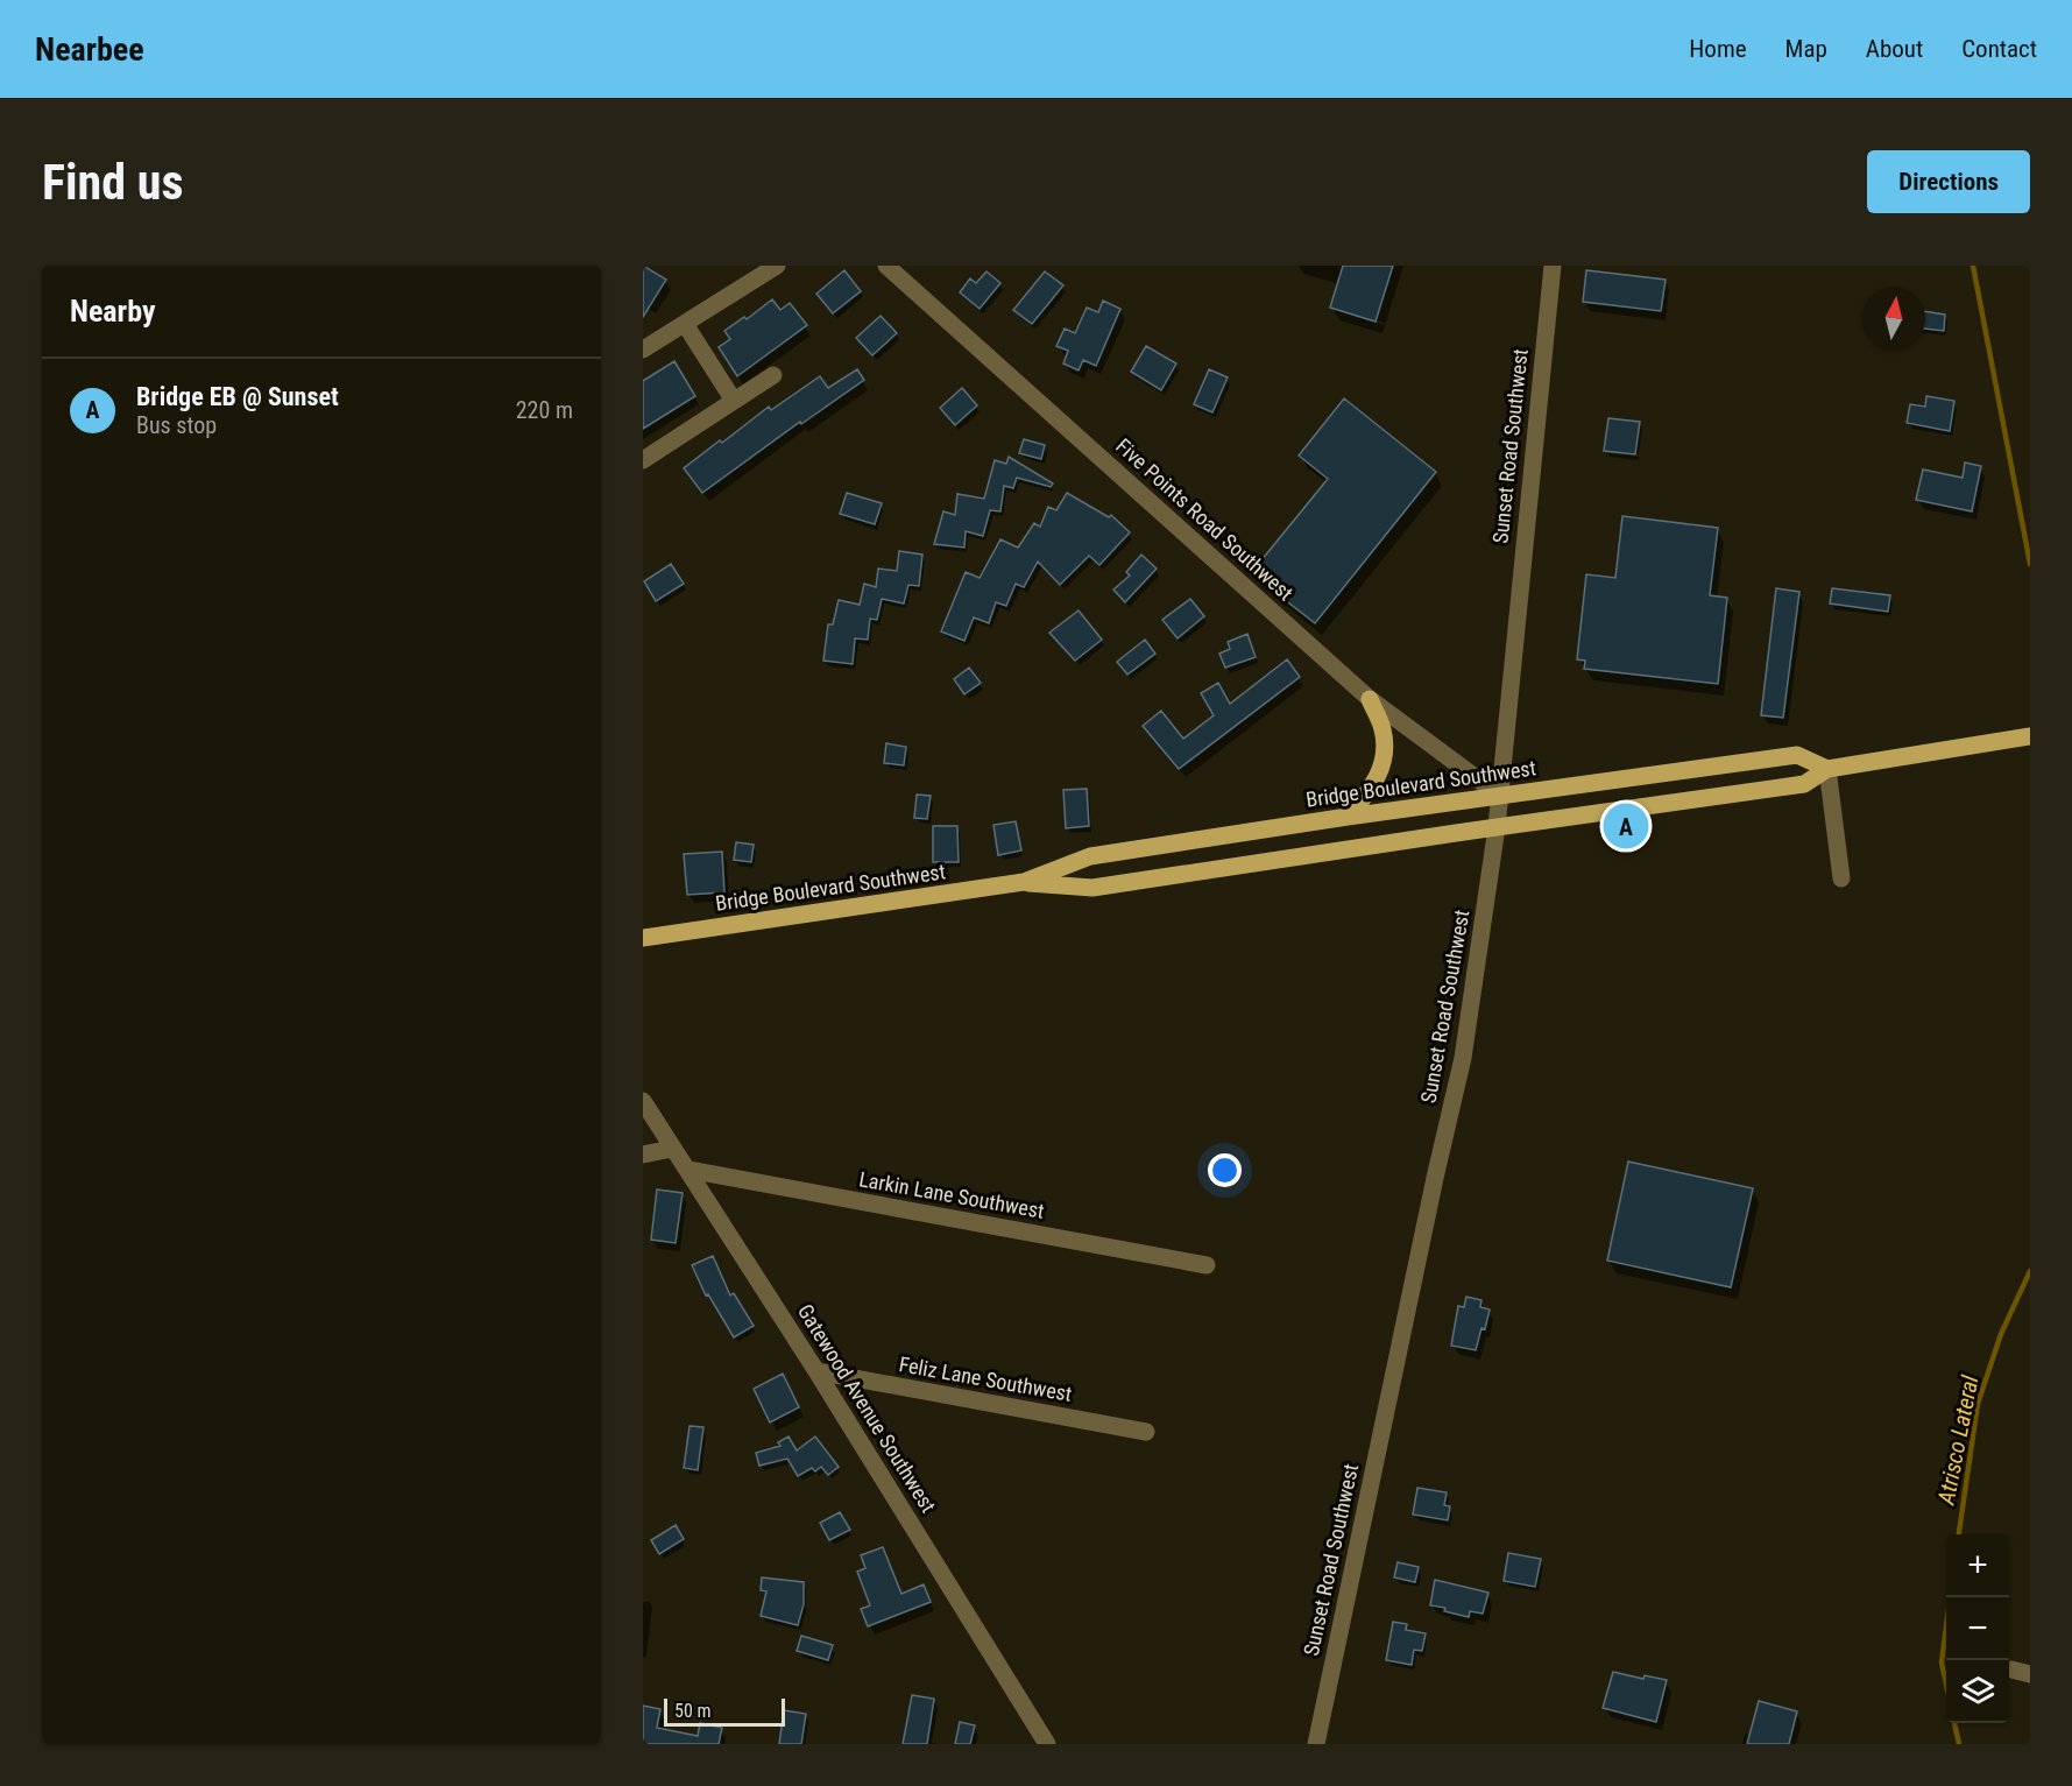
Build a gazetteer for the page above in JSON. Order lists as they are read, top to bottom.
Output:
{
  "streets": {
    "main road": ["Bridge Boulevard Southwest"],
    "street": [
      "Sunset Road Southwest",
      "Five Points Road Southwest",
      "Larkin Lane Southwest",
      "Feliz Lane Southwest",
      "Gatewood Avenue Southwest"
    ]
  },
  "crossings": [
    ["Sunset Road Southwest", "Five Points Road Southwest"],
    ["Sunset Road Southwest", "Bridge Boulevard Southwest"],
    ["Five Points Road Southwest", "Bridge Boulevard Southwest"],
    ["Larkin Lane Southwest", "Gatewood Avenue Southwest"],
    ["Feliz Lane Southwest", "Gatewood Avenue Southwest"]
  ],
  "water": ["Atrisco Lateral"],
  "scale_bar": "50 m",
  "north": "top",
  "page": {
    "header": "Nearbee",
    "nav": [
      "Home",
      "Map",
      "About",
      "Contact"
    ],
    "buttons": "Directions",
    "title": "Find us",
    "heading": "Nearby",
    "list": [
      {
        "mark": "A",
        "name": "Bridge EB @ Sunset",
        "note": "Bus stop",
        "value": "220 m"
      }
    ],
    "pins": "A",
    "map_buttons": ["+", "−"],
    "scale": "50 m"
  }
}
